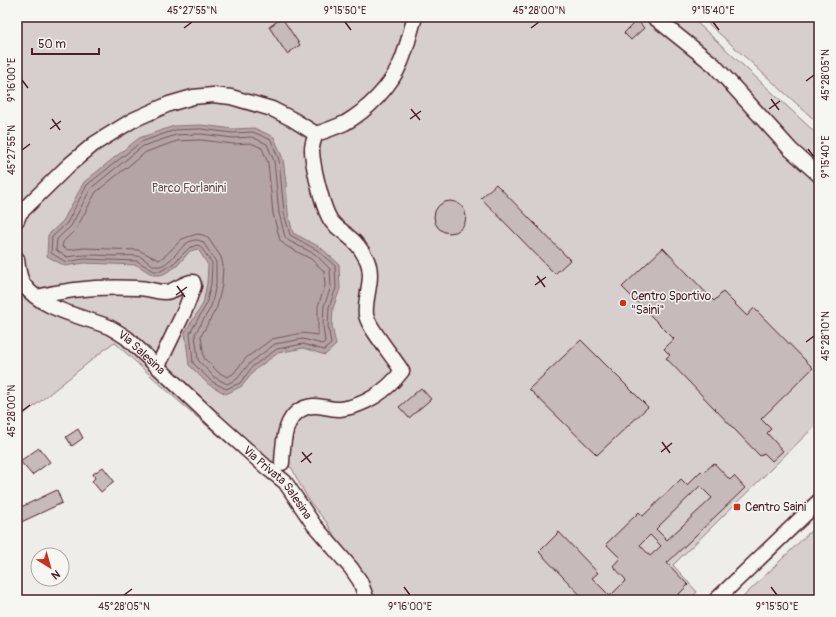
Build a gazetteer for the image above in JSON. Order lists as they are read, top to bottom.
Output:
{
  "streets": {
    "street": ["Via Salesina", "Via Privata Salesina"]
  },
  "crossings": [
    ["Via Salesina", "Via Privata Salesina"]
  ],
  "parks": ["Parco Forlanini"],
  "places": {
    "other": ["Centro Sportivo \"Saini\""],
    "transit": ["Centro Saini"]
  },
  "scale_bar": "50 m",
  "north": "bottom right",
  "coordinates": [
    "45°27'55\"N",
    "9°15'50\"E",
    "45°28'00\"N",
    "9°15'40\"E",
    "45°28'05\"N",
    "9°16'00\"E",
    "45°28'10\"N"
  ]
}
